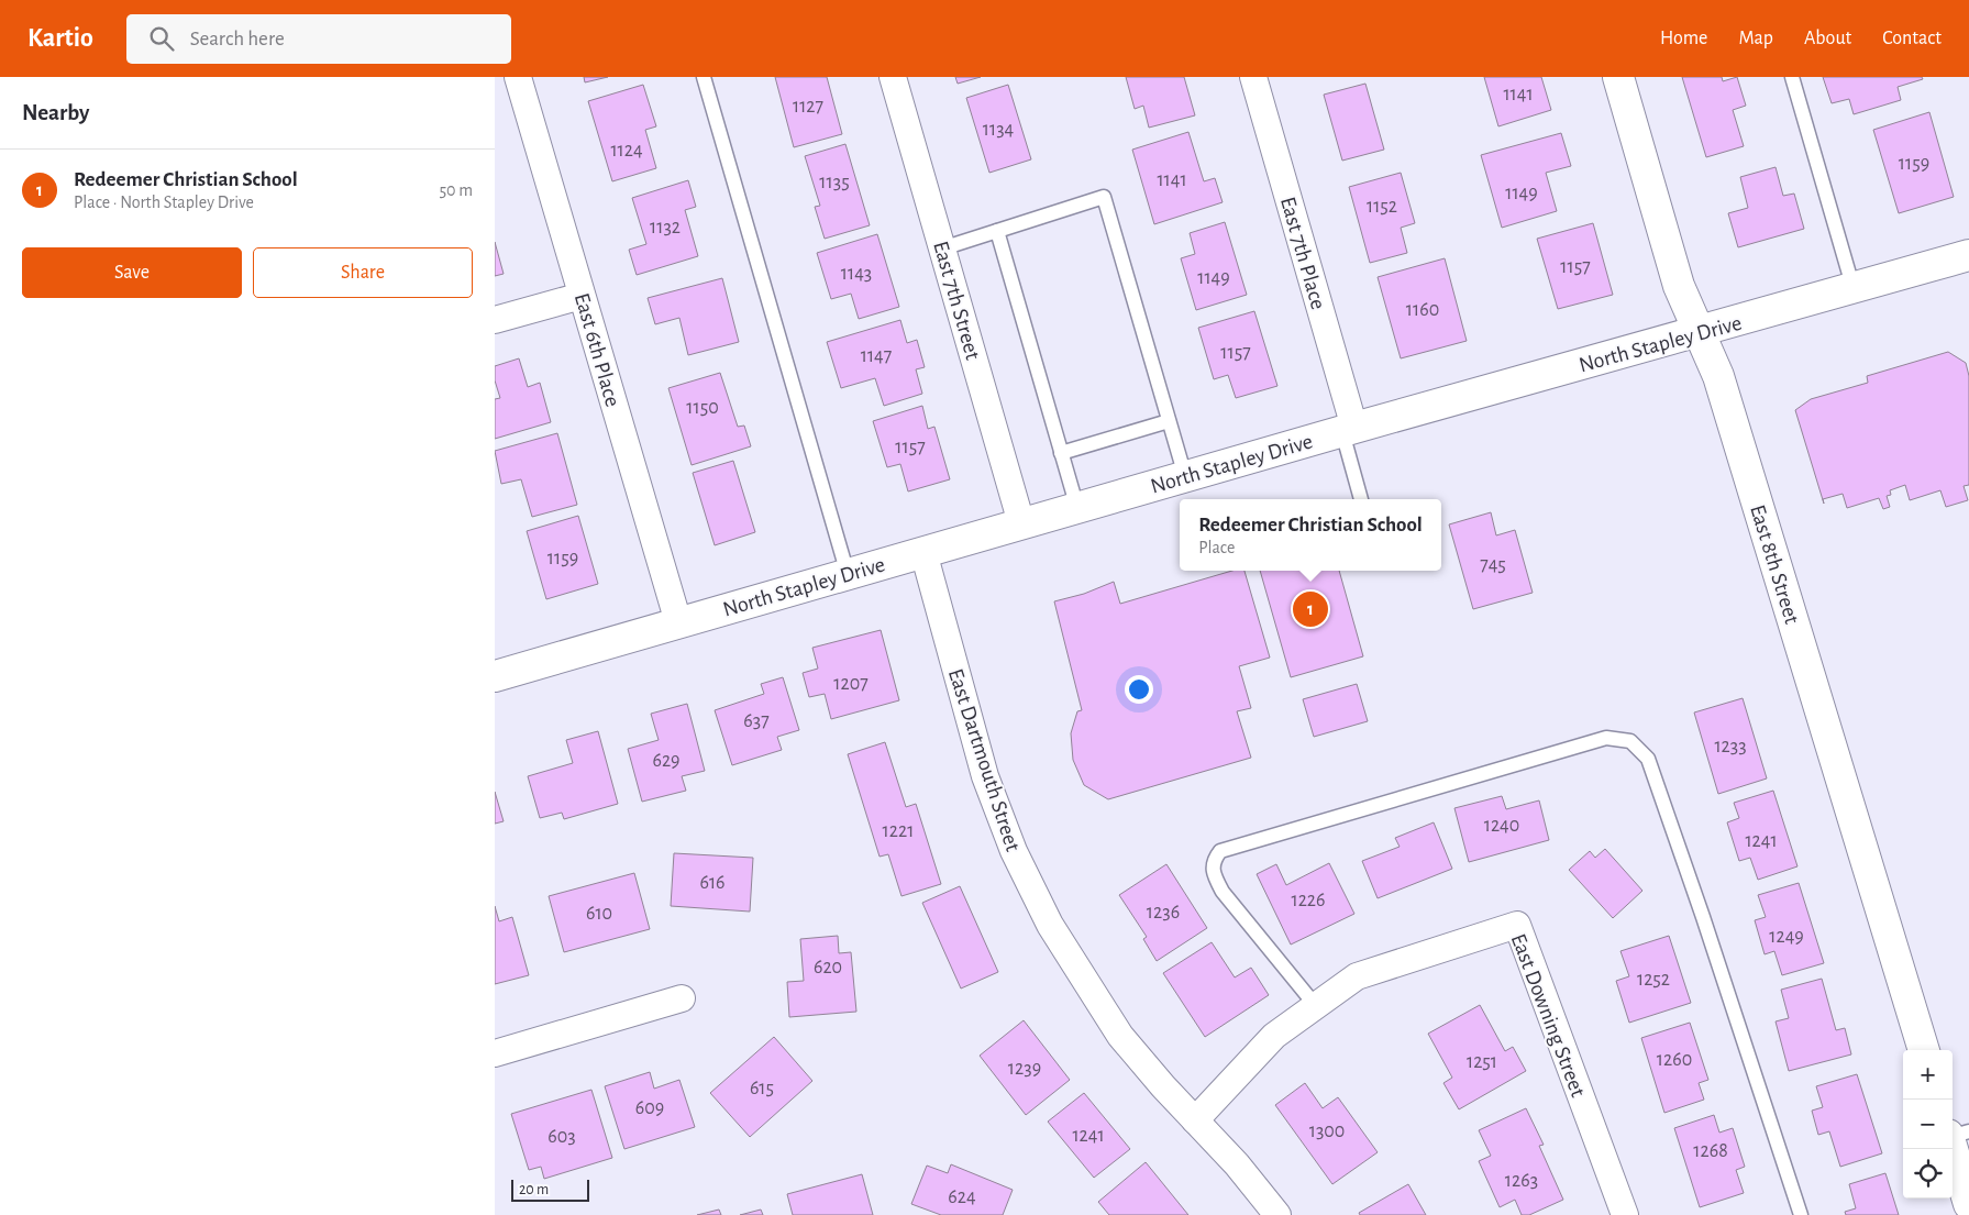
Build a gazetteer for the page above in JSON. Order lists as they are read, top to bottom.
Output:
{
  "streets": {
    "main road": ["North Stapley Drive", "East 8th Street"],
    "street": [
      "East 7th Place",
      "East 7th Street",
      "East 6th Place",
      "East Dartmouth Street",
      "East Downing Street"
    ]
  },
  "crossings": [
    ["East 7th Place", "North Stapley Drive"],
    ["East 7th Street", "North Stapley Drive"],
    ["North Stapley Drive", "East 6th Place"],
    ["North Stapley Drive", "East 8th Street"],
    ["North Stapley Drive", "East Dartmouth Street"],
    ["East Dartmouth Street", "East Downing Street"]
  ],
  "house_numbers": [
    "1141",
    "1127",
    "1134",
    "1124",
    "1159",
    "1141",
    "1135",
    "1149",
    "1152",
    "1132",
    "1157",
    "1143",
    "1149",
    "1160",
    "1157",
    "1147",
    "1150",
    "1157",
    "1159",
    "745",
    "1207",
    "637",
    "1233",
    "629",
    "1240",
    "1221",
    "1241",
    "616",
    "1226",
    "1236",
    "610",
    "1249",
    "620",
    "1252",
    "1260",
    "1251",
    "1239",
    "615",
    "609",
    "1300",
    "1241",
    "603",
    "1268",
    "1263",
    "624"
  ],
  "scale_bar": "20 m",
  "page": {
    "header": "Kartio",
    "search": "Search here",
    "nav": [
      "Home",
      "Map",
      "About",
      "Contact"
    ],
    "heading": "Nearby",
    "list": [
      {
        "mark": "1",
        "name": "Redeemer Christian School",
        "note": "Place · North Stapley Drive",
        "value": "50 m"
      }
    ],
    "buttons": ["Save", "Share"],
    "popup": ["Redeemer Christian School", "Place"],
    "pins": "1",
    "map_buttons": ["+", "−"],
    "scale": "20 m"
  }
}
